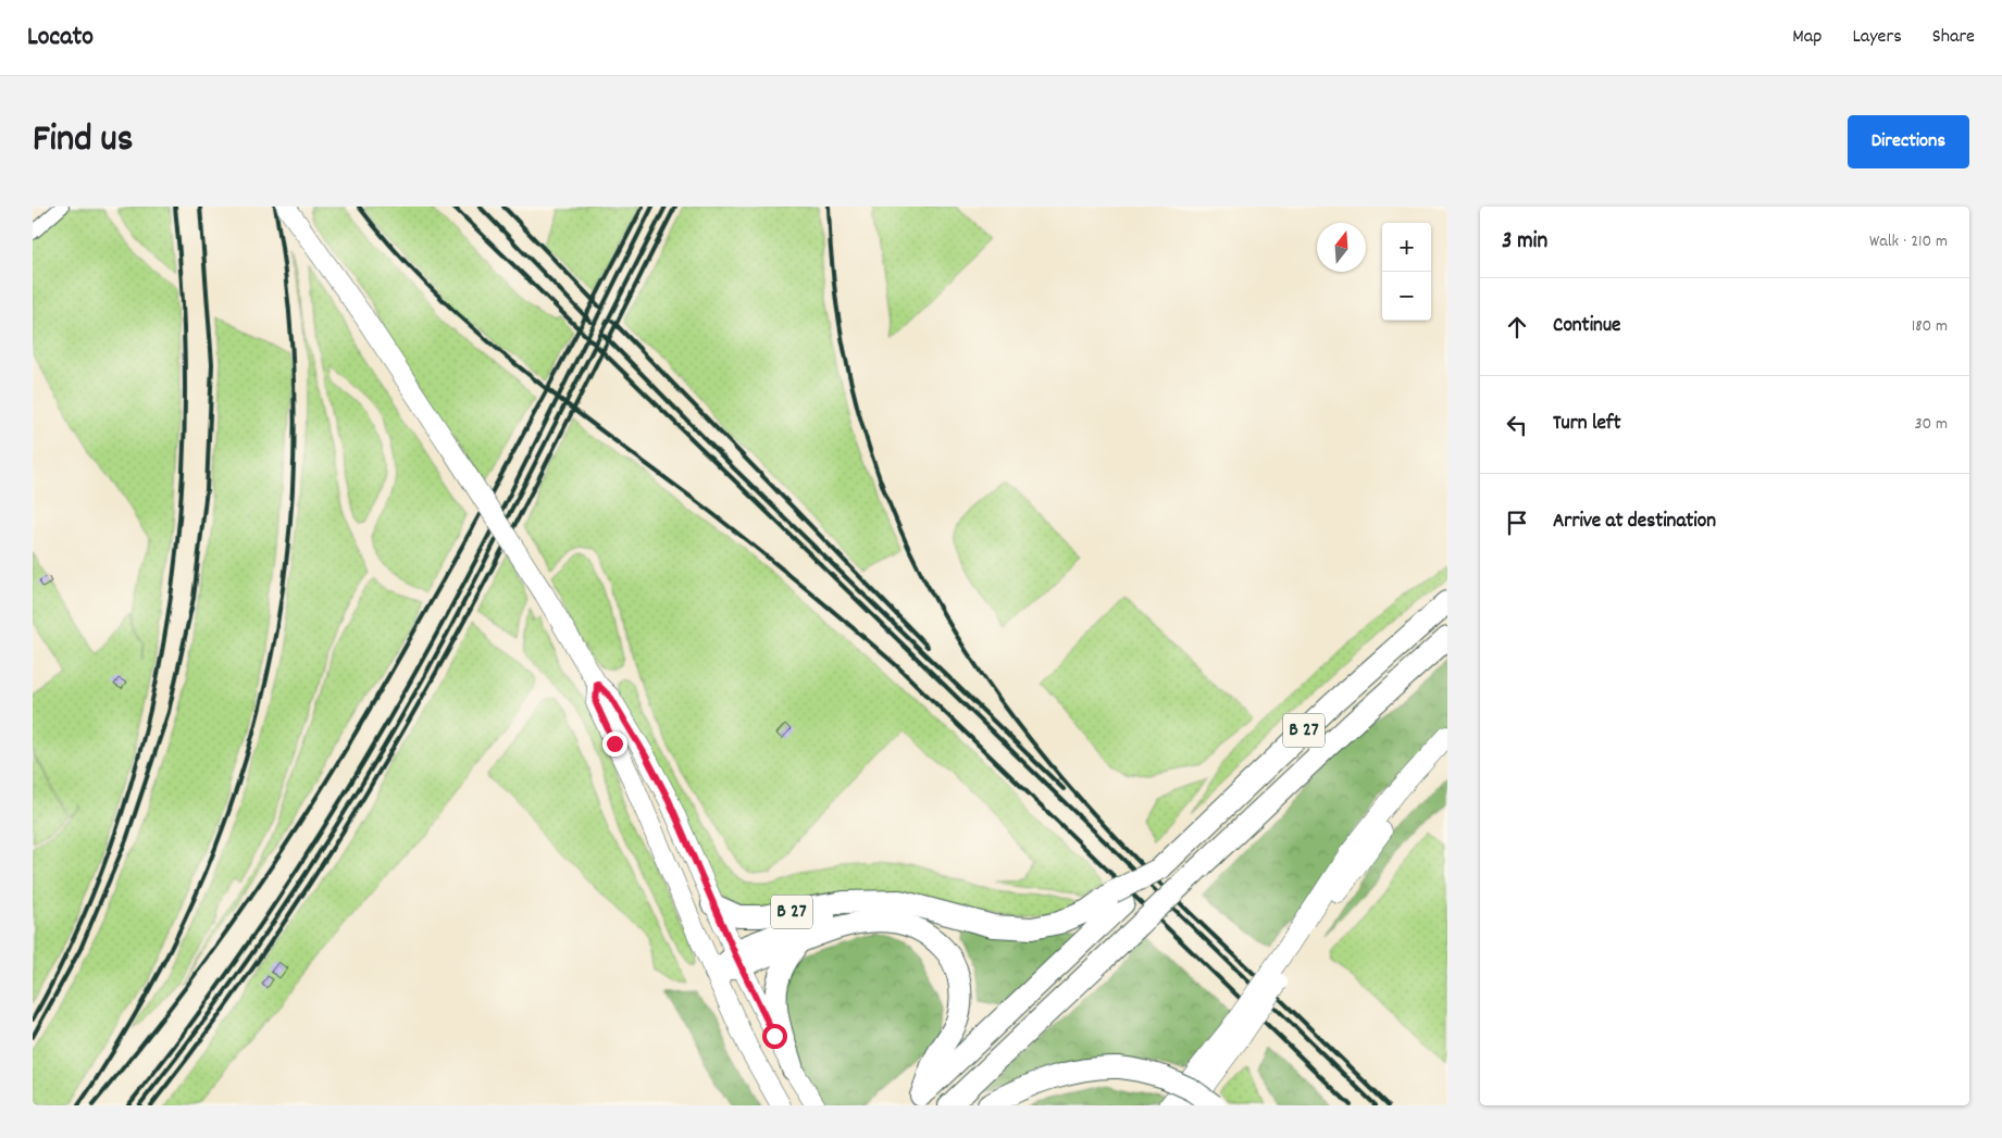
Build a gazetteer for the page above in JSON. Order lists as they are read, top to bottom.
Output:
{
  "streets": {
    "highway": ["B 27"]
  },
  "north": "top",
  "page": {
    "header": "Locato",
    "nav": ["Map", "Layers", "Share"],
    "title": "Find us",
    "buttons": "Directions",
    "heading": ["3 min", "Walk · 210 m"],
    "map_buttons": ["+", "−"],
    "list": [
      ["Continue", "180 m"],
      ["Turn left", "30 m"],
      "Arrive at destination"
    ]
  }
}
